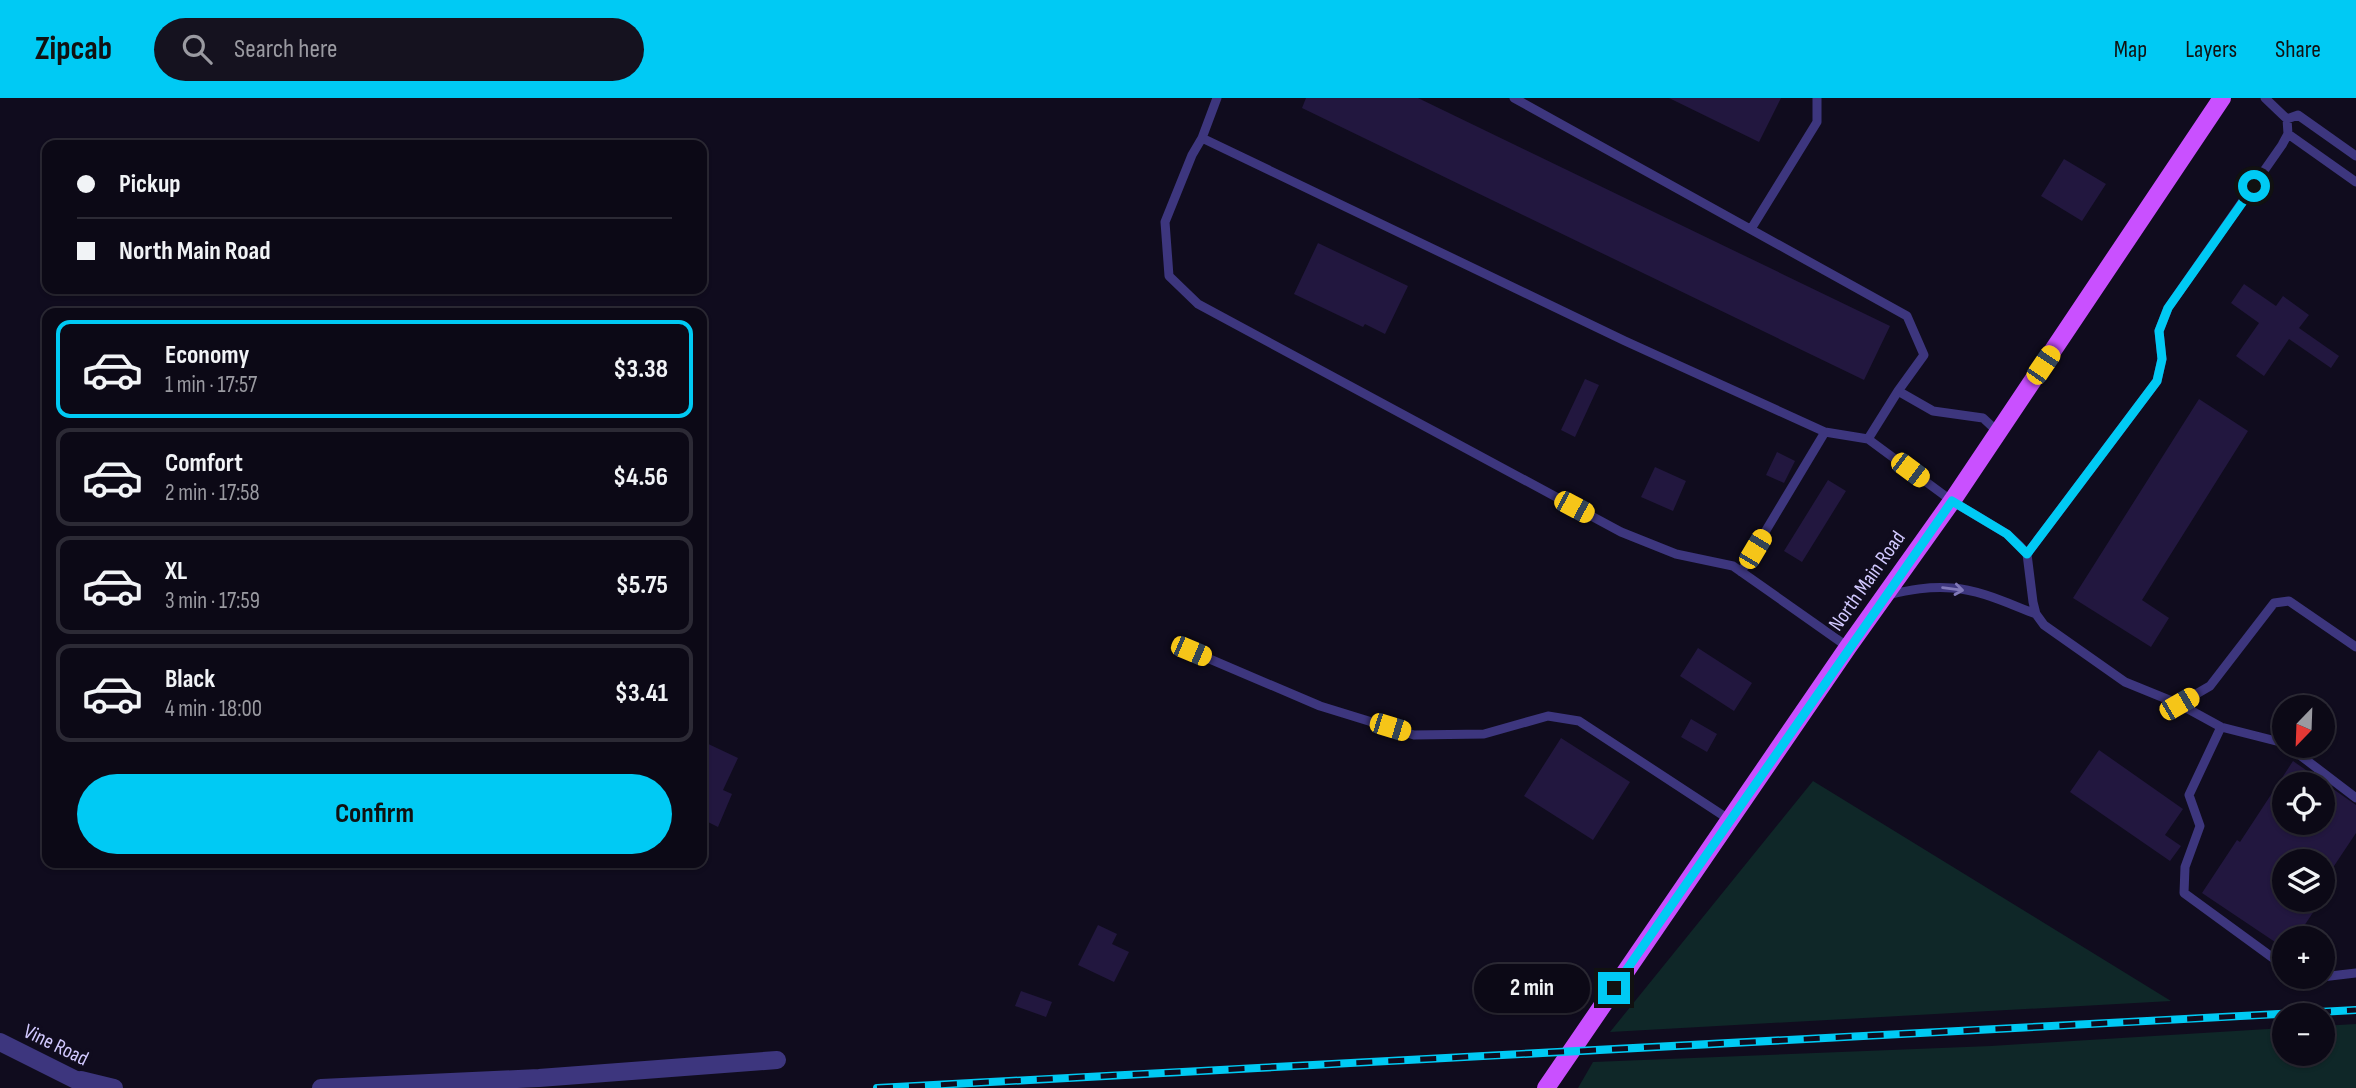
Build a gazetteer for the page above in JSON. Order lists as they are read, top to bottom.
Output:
{
  "streets": {
    "main road": ["North Main Road"],
    "street": ["Vine Road"]
  },
  "north": "bottom left",
  "page": {
    "header": "Zipcab",
    "search": "Search here",
    "nav": ["Map", "Layers", "Share"],
    "banner": ["Pickup", "North Main Road"],
    "list": [
      {
        "name": "Economy",
        "note": "1 min · 17:57",
        "value": "$3.38"
      },
      {
        "name": "Comfort",
        "note": "2 min · 17:58",
        "value": "$4.56"
      },
      {
        "name": "XL",
        "note": "3 min · 17:59",
        "value": "$5.75"
      },
      {
        "name": "Black",
        "note": "4 min · 18:00",
        "value": "$3.41"
      }
    ],
    "map_buttons": ["+", "−"],
    "buttons": "Confirm",
    "bubble": "2 min"
  }
}
